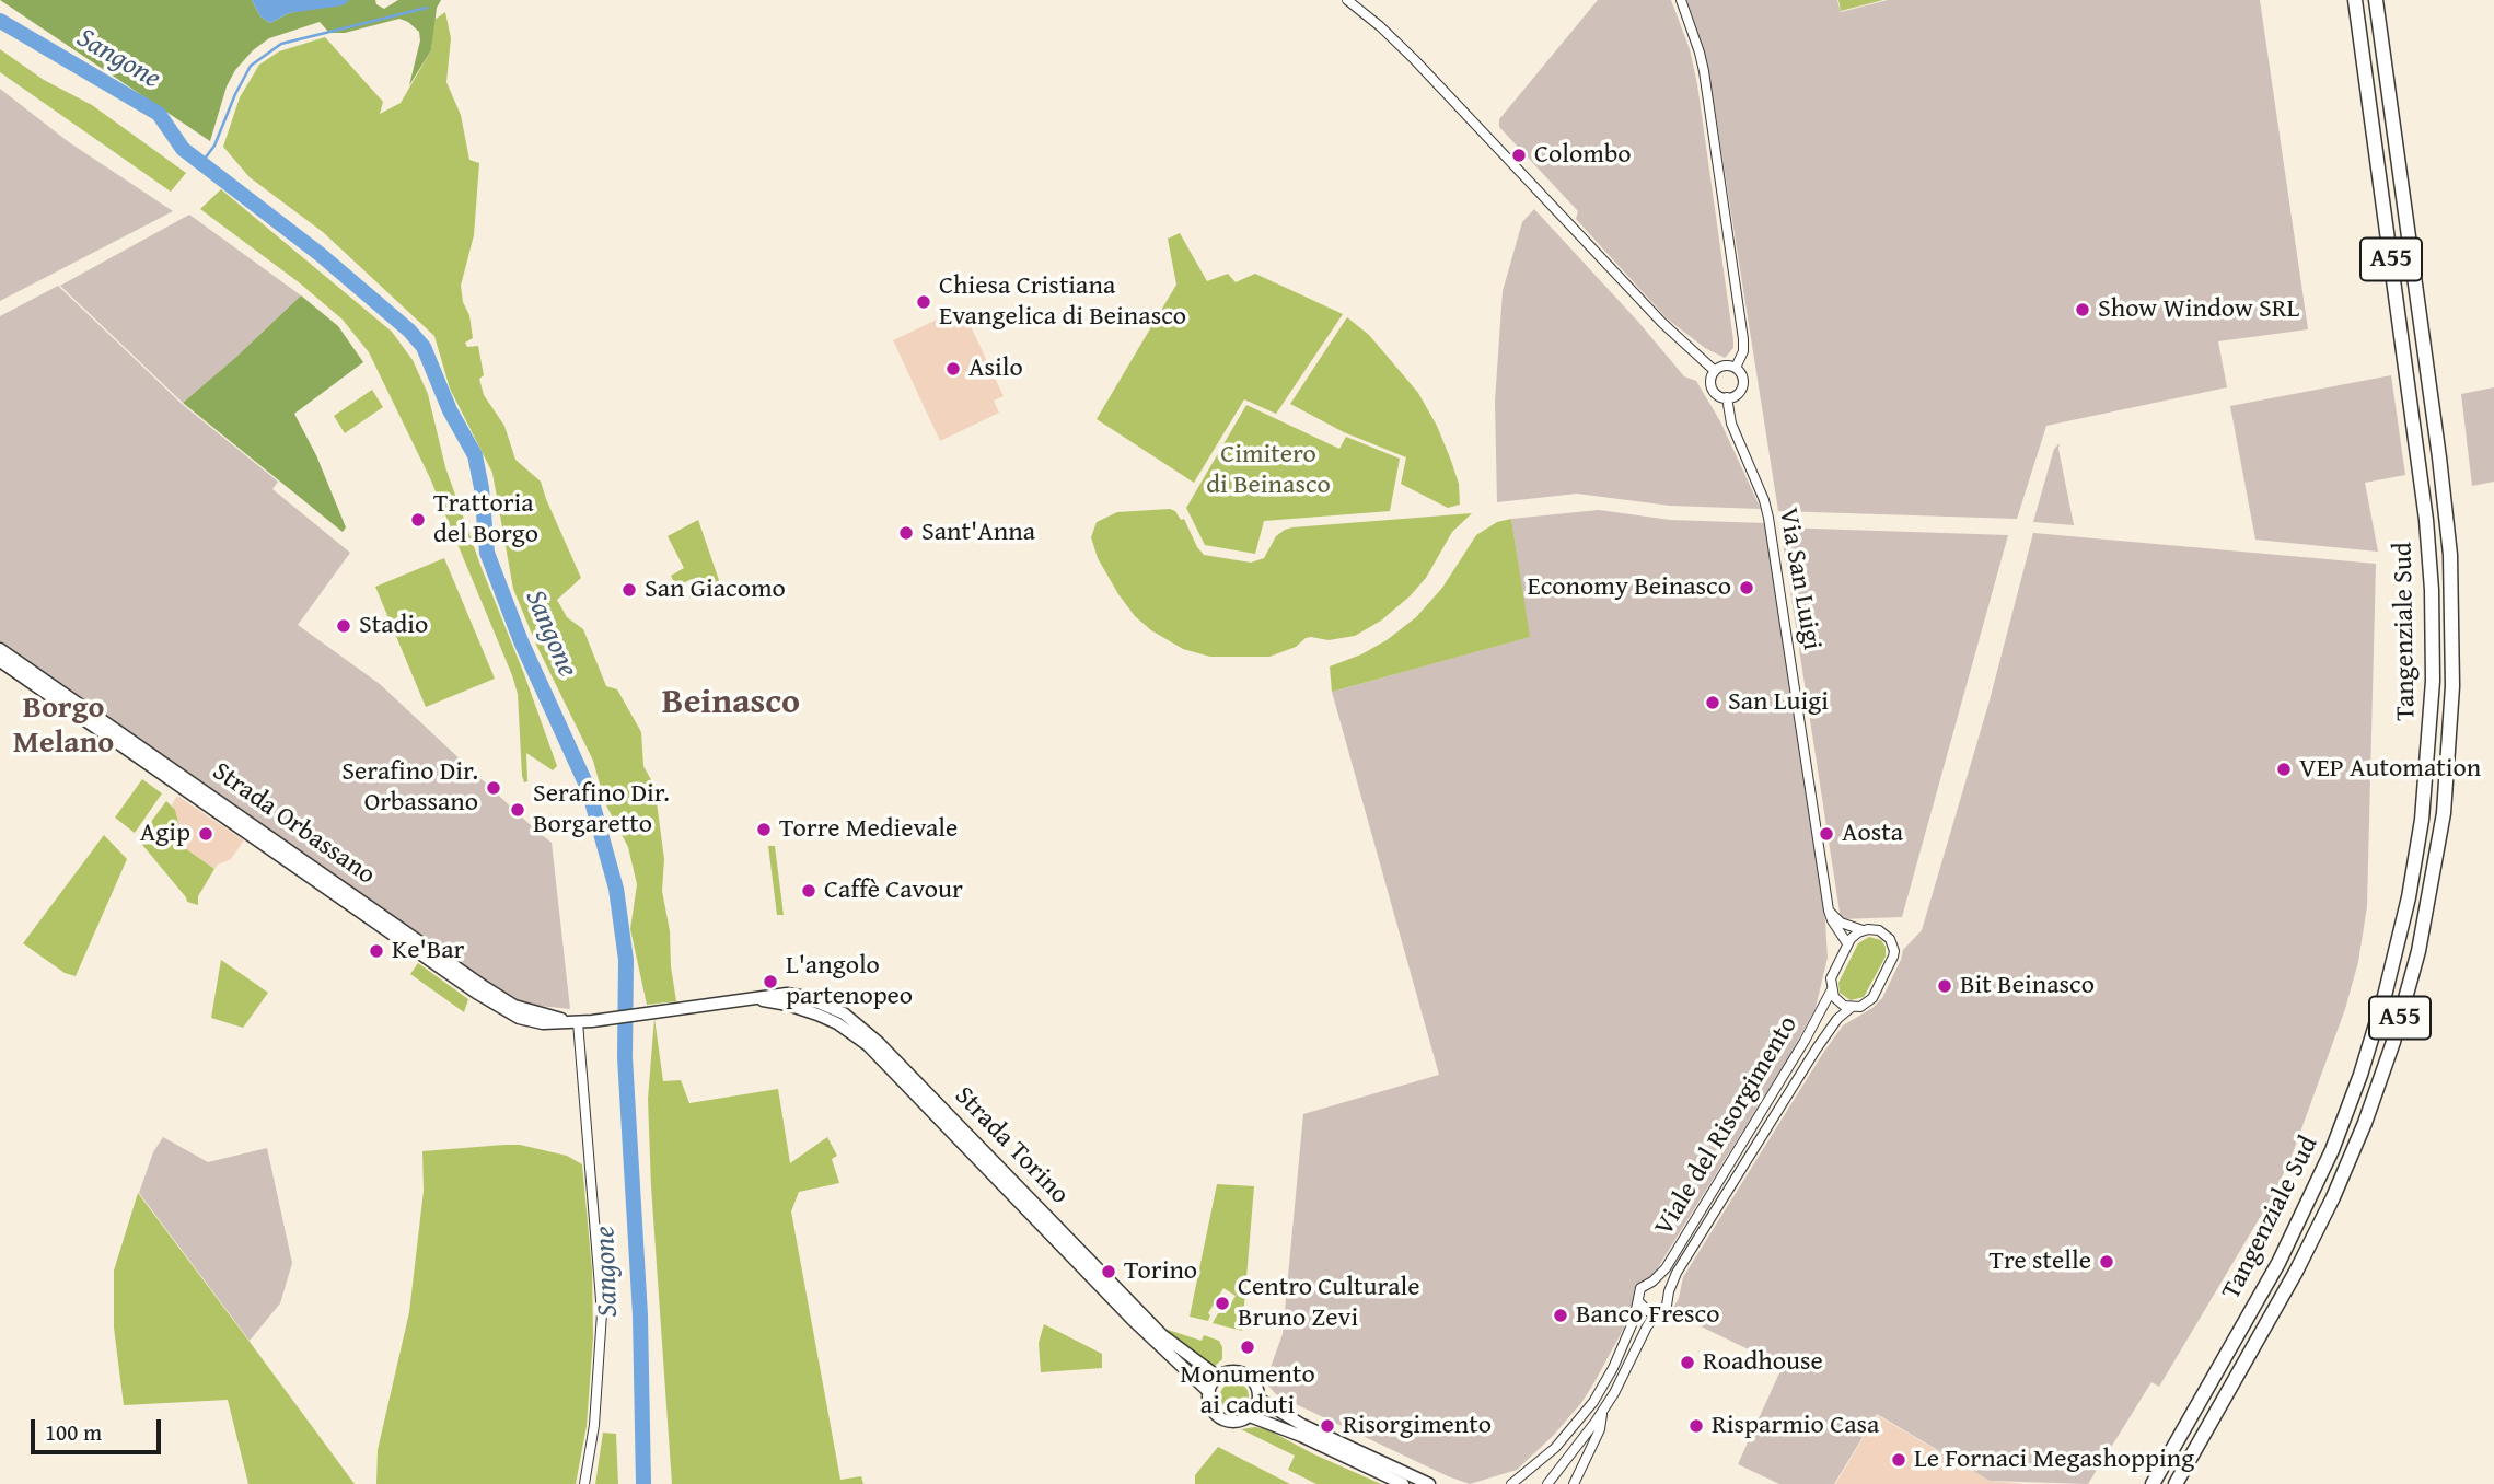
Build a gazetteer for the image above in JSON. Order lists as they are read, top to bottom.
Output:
{
  "streets": {
    "highway": ["A55", "Tangenziale Sud"],
    "main road": ["Strada Orbassano", "Strada Torino"],
    "street": ["Via San Luigi", "Viale del Risorgimento"]
  },
  "crossings": [
    ["Via San Luigi", "Viale del Risorgimento"],
    ["Strada Orbassano", "Strada Torino"]
  ],
  "districts": ["Beinasco", "Borgo Melano"],
  "water": ["Sangone"],
  "parks": ["Cimitero di Beinasco"],
  "places": [
    "Colombo",
    "Chiesa Cristiana Evangelica di Beinasco",
    "Show Window SRL",
    "Asilo",
    "Trattoria del Borgo",
    "Sant'Anna",
    "Economy Beinasco",
    "San Giacomo",
    "Stadio",
    "San Luigi",
    "VEP Automation",
    "Serafino Dir. Orbassano",
    "Serafino Dir. Borgaretto",
    "Torre Medievale",
    "Agip",
    "Aosta",
    "Caffè Cavour",
    "Ke'Bar",
    "L'angolo partenopeo",
    "Bit Beinasco",
    "Tre stelle",
    "Torino",
    "Centro Culturale Bruno Zevi",
    "Banco Fresco",
    "Monumento ai caduti",
    "Roadhouse",
    "Risorgimento",
    "Risparmio Casa",
    "Le Fornaci Megashopping"
  ],
  "scale_bar": "100 m"
}
